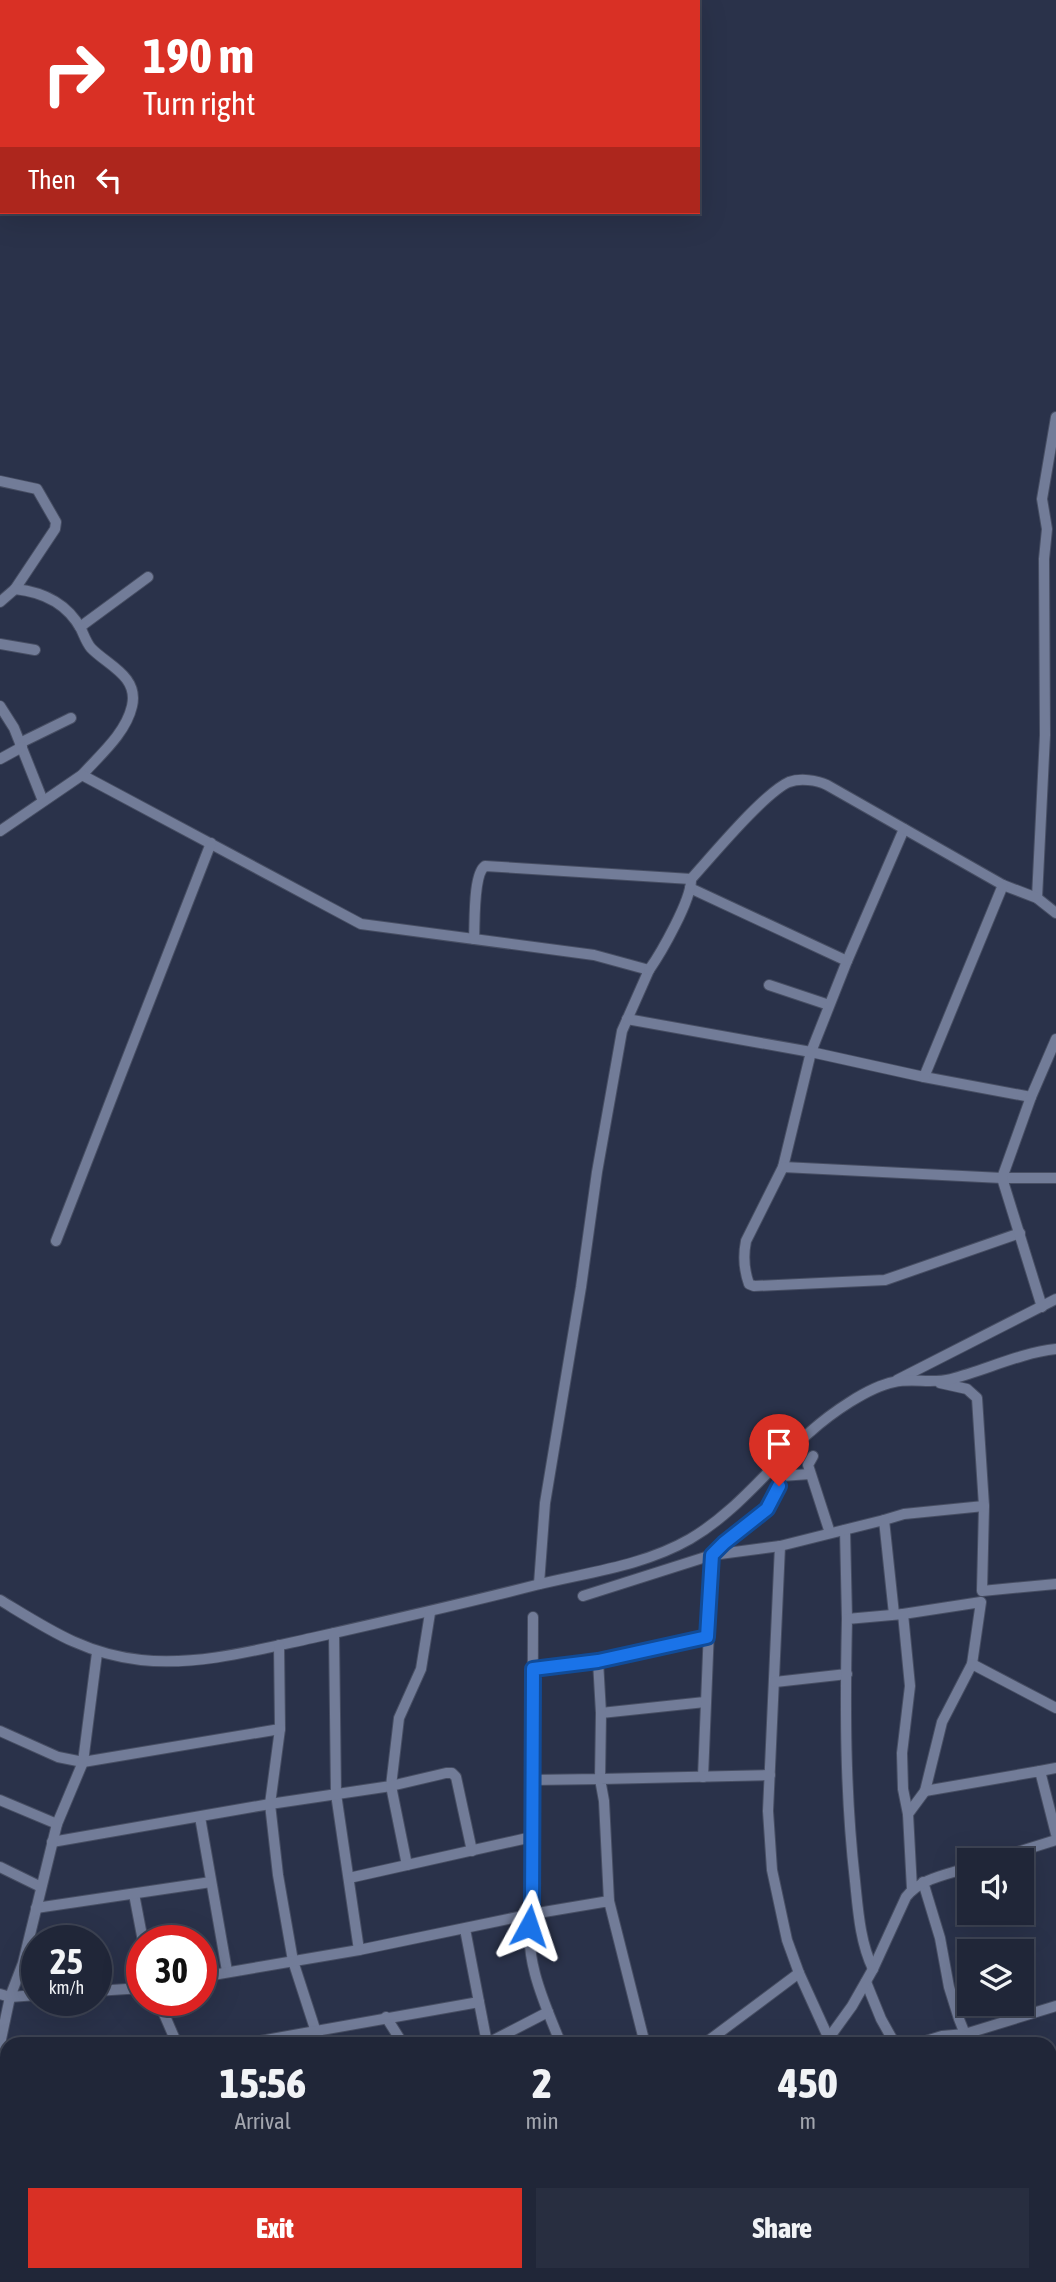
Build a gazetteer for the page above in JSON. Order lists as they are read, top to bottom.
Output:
{
  "page": {
    "turn": ["190 m", "Turn right"],
    "then": "Then",
    "speed": "25 km/h",
    "limit": "30",
    "eta": [
      "15:56",
      "Arrival",
      "2",
      "min",
      "450",
      "m"
    ],
    "buttons": ["Exit", "Share"]
  }
}
